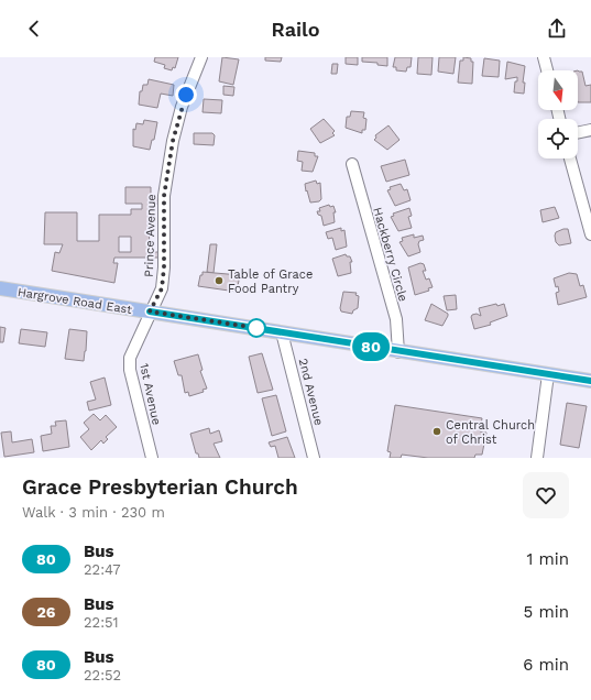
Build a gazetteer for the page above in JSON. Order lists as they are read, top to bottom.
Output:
{
  "streets": {
    "main road": ["Hargrove Road East"],
    "street": [
      "Prince Avenue",
      "Hackberry Circle",
      "2nd Avenue",
      "1st Avenue"
    ]
  },
  "crossings": [
    ["Prince Avenue", "Hargrove Road East"],
    ["Prince Avenue", "1st Avenue"],
    ["Hackberry Circle", "Hargrove Road East"],
    ["Hargrove Road East", "2nd Avenue"],
    ["Hargrove Road East", "1st Avenue"]
  ],
  "places": ["Table of Grace Food Pantry", "Central Church of Christ"],
  "lines": ["bus line 80"],
  "north": "bottom",
  "page": {
    "header": "Railo",
    "on_map": "80",
    "heading": ["Grace Presbyterian Church", "Walk · 3 min · 230 m"],
    "list": [
      {
        "mark": "80",
        "name": "Bus",
        "note": "22:47",
        "value": "1 min"
      },
      {
        "mark": "26",
        "name": "Bus",
        "note": "22:51",
        "value": "5 min"
      },
      {
        "mark": "80",
        "name": "Bus",
        "note": "22:52",
        "value": "6 min"
      }
    ]
  }
}
